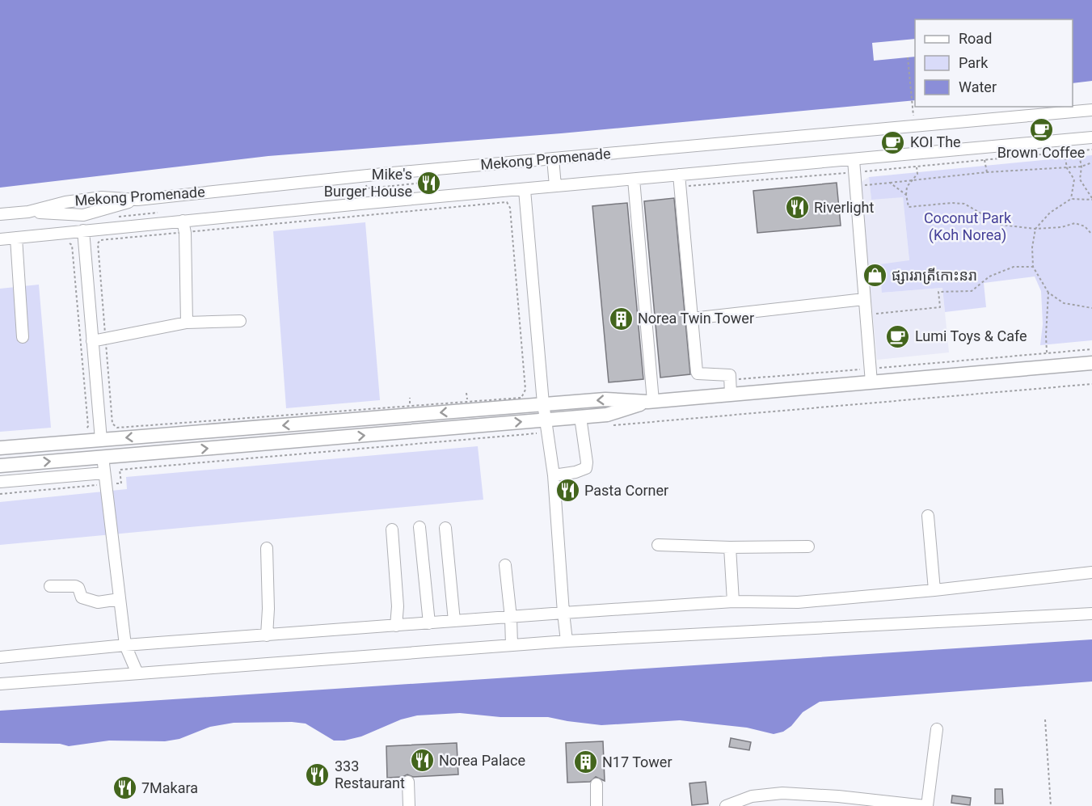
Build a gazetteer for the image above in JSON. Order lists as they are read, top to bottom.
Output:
{
  "streets": {
    "street": ["Mekong Promenade"]
  },
  "parks": ["Coconut Park (Koh Norea)"],
  "places": {
    "cafe": ["Brown Coffee", "KOI The", "Lumi Toys & Cafe"],
    "restaurant": [
      "Mike's Burger House",
      "Riverlight",
      "Pasta Corner",
      "Norea Palace",
      "333 Restaurant",
      "7Makara"
    ],
    "shop": ["ផ្សាររាត្រីកោះនរា"],
    "building": ["Norea Twin Tower", "N17 Tower"]
  },
  "legend": ["Road", "Park", "Water"]
}
